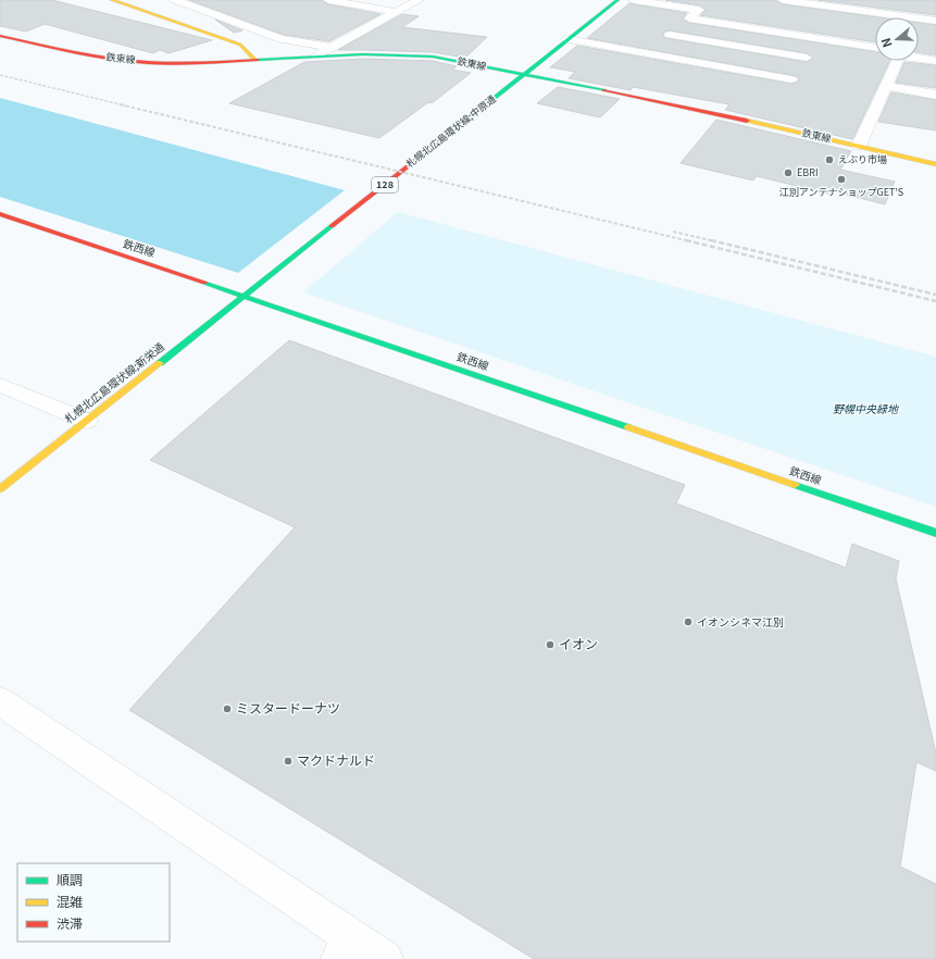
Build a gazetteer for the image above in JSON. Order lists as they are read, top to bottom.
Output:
{
  "streets": {
    "street": [
      "鉄東線",
      "札幌北広島環状線;中原通",
      "128",
      "鉄西線",
      "札幌北広島環状線;新栄通"
    ]
  },
  "crossings": [
    ["鉄東線", "札幌北広島環状線;中原通"],
    ["札幌北広島環状線;中原通", "鉄西線"],
    ["札幌北広島環状線;中原通", "札幌北広島環状線;新栄通"],
    ["鉄西線", "札幌北広島環状線;新栄通"]
  ],
  "parks": ["野幌中央緑地"],
  "places": [
    "えぶり市場",
    "ËBRI",
    "江別アンテナショップGET’S",
    "イオンシネマ江別",
    "イオン",
    "ミスタードーナツ",
    "マクドナルド"
  ],
  "legend": ["順調", "混雑", "渋滞"],
  "north": "left"
}
